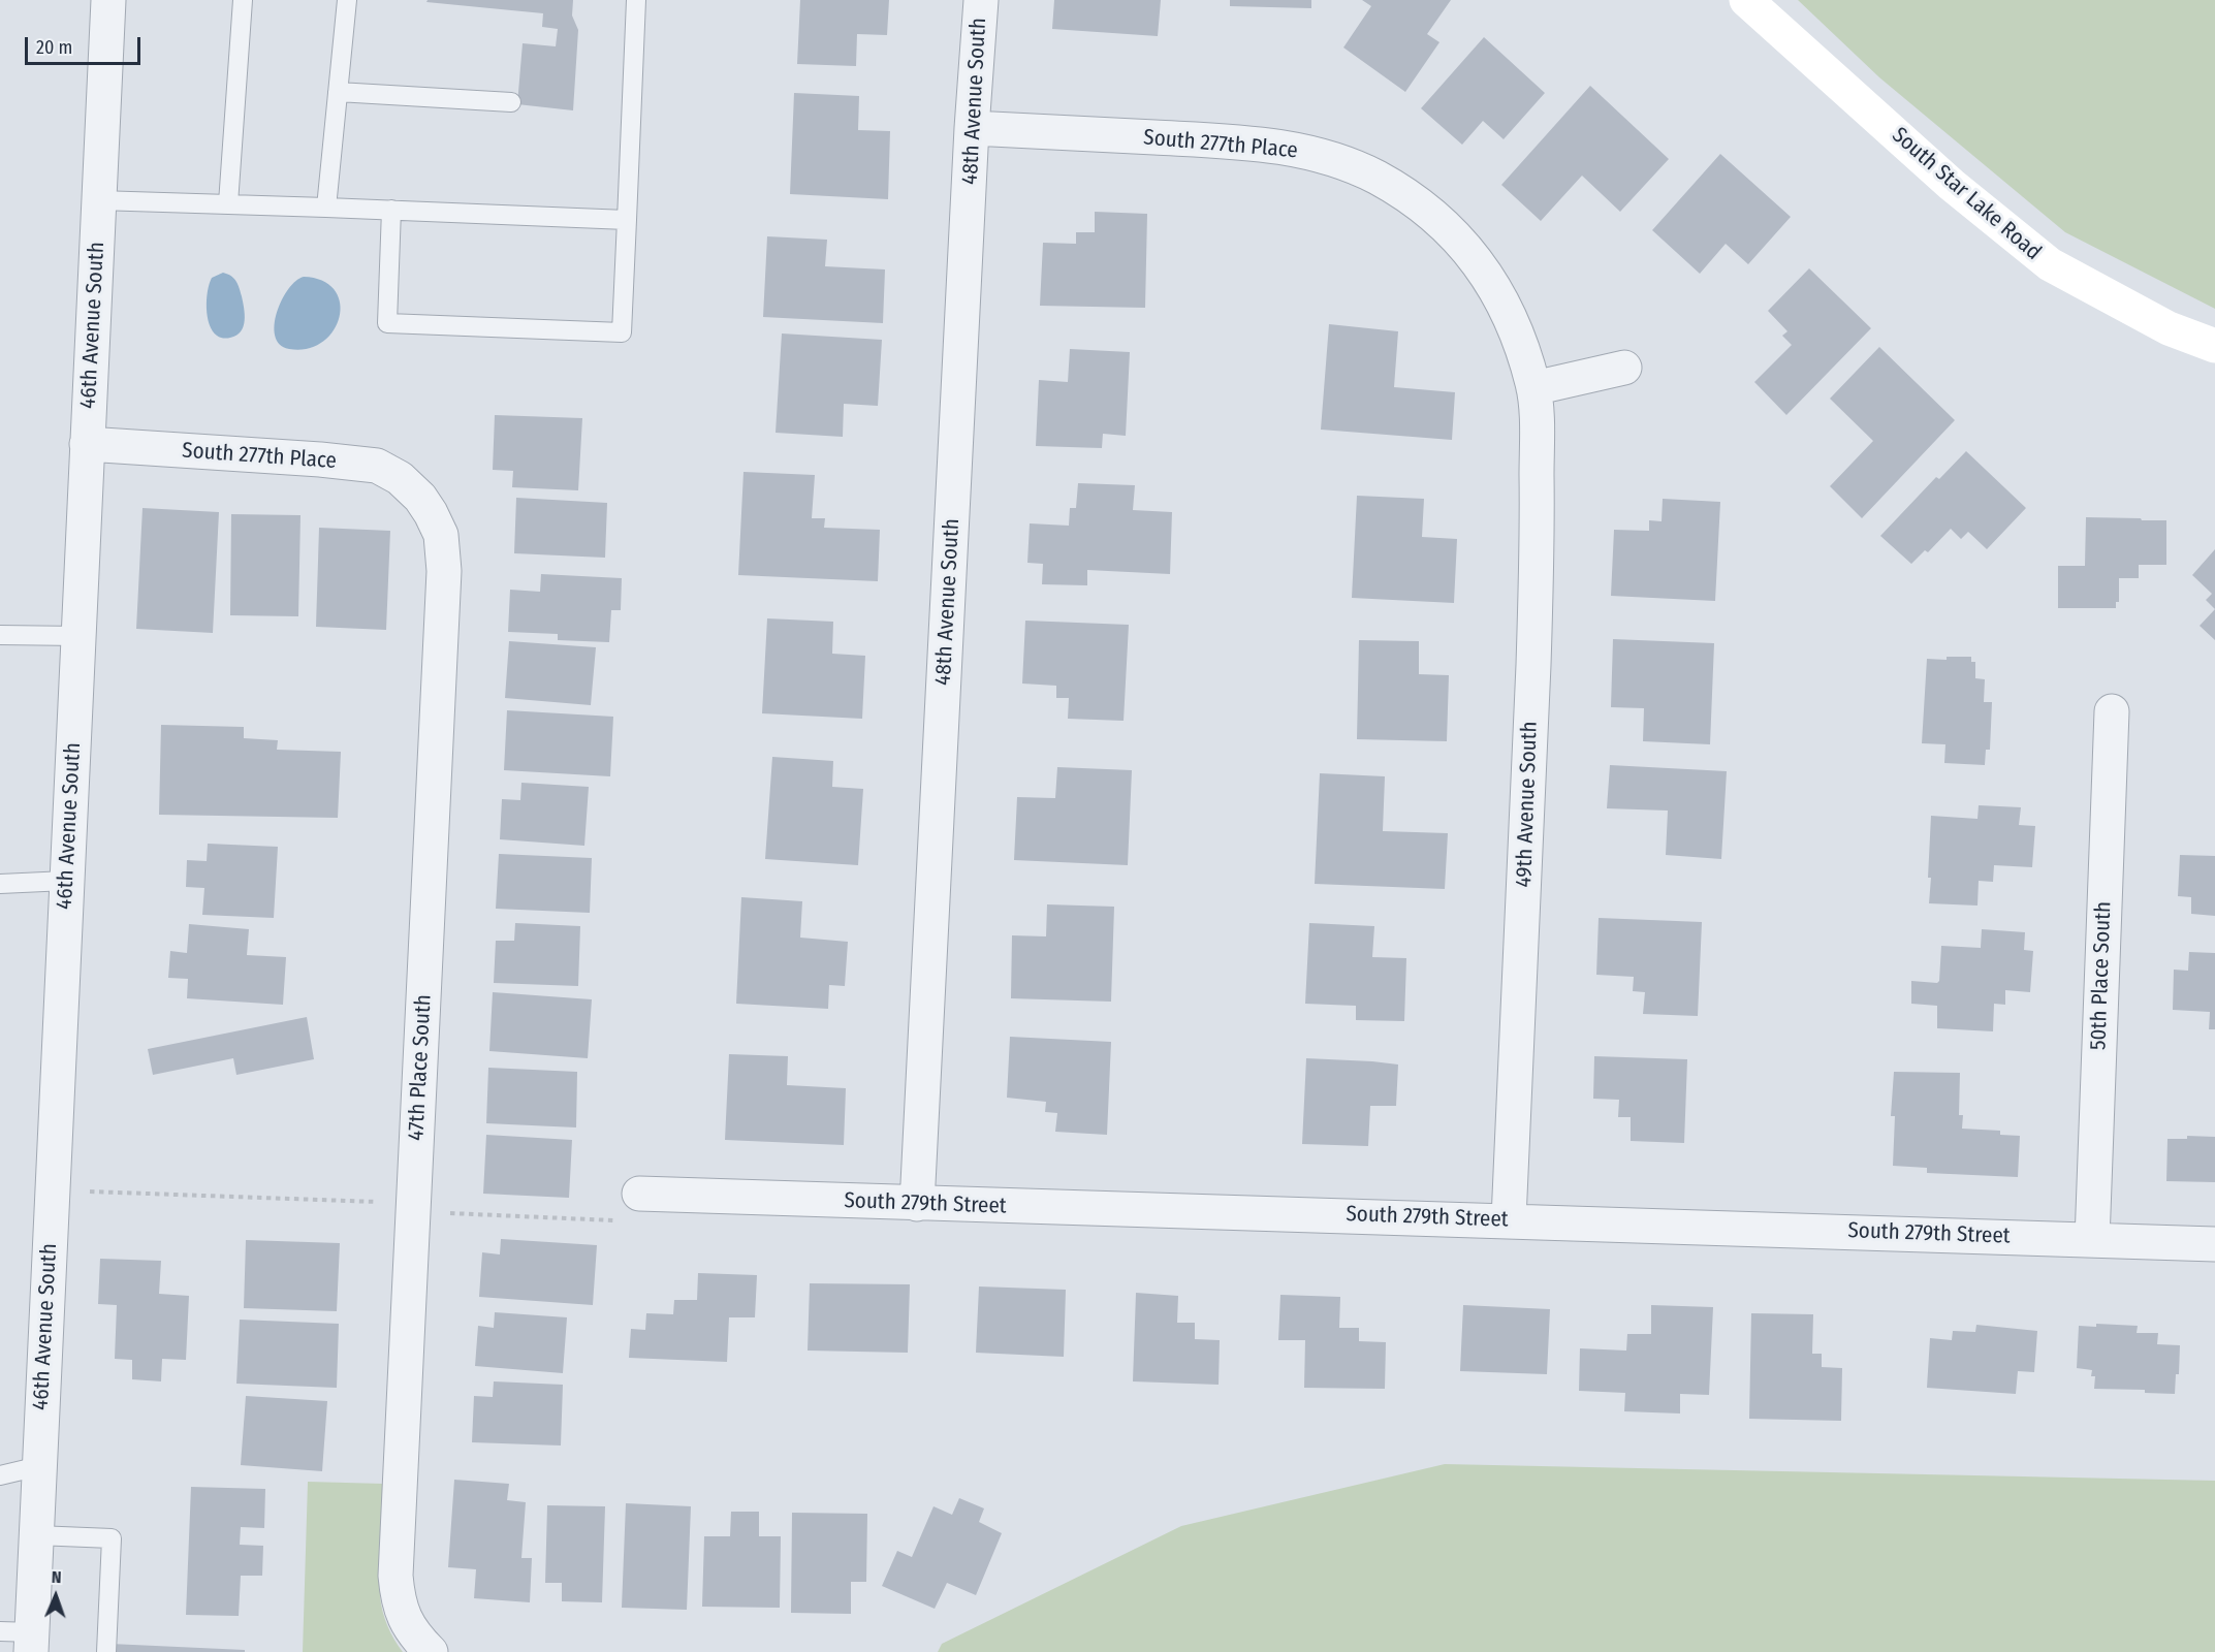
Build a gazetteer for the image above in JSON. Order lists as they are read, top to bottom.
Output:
{
  "streets": {
    "street": [
      "48th Avenue South",
      "South 277th Place",
      "South Star Lake Road",
      "46th Avenue South",
      "49th Avenue South",
      "50th Place South",
      "47th Place South",
      "South 279th Street"
    ]
  },
  "crossings": [
    ["48th Avenue South", "South 277th Place"],
    ["48th Avenue South", "South 279th Street"],
    ["South 277th Place", "46th Avenue South"],
    ["South 277th Place", "49th Avenue South"],
    ["South 277th Place", "47th Place South"],
    ["49th Avenue South", "South 279th Street"],
    ["50th Place South", "South 279th Street"]
  ],
  "scale_bar": "20 m",
  "north": "top"
}
